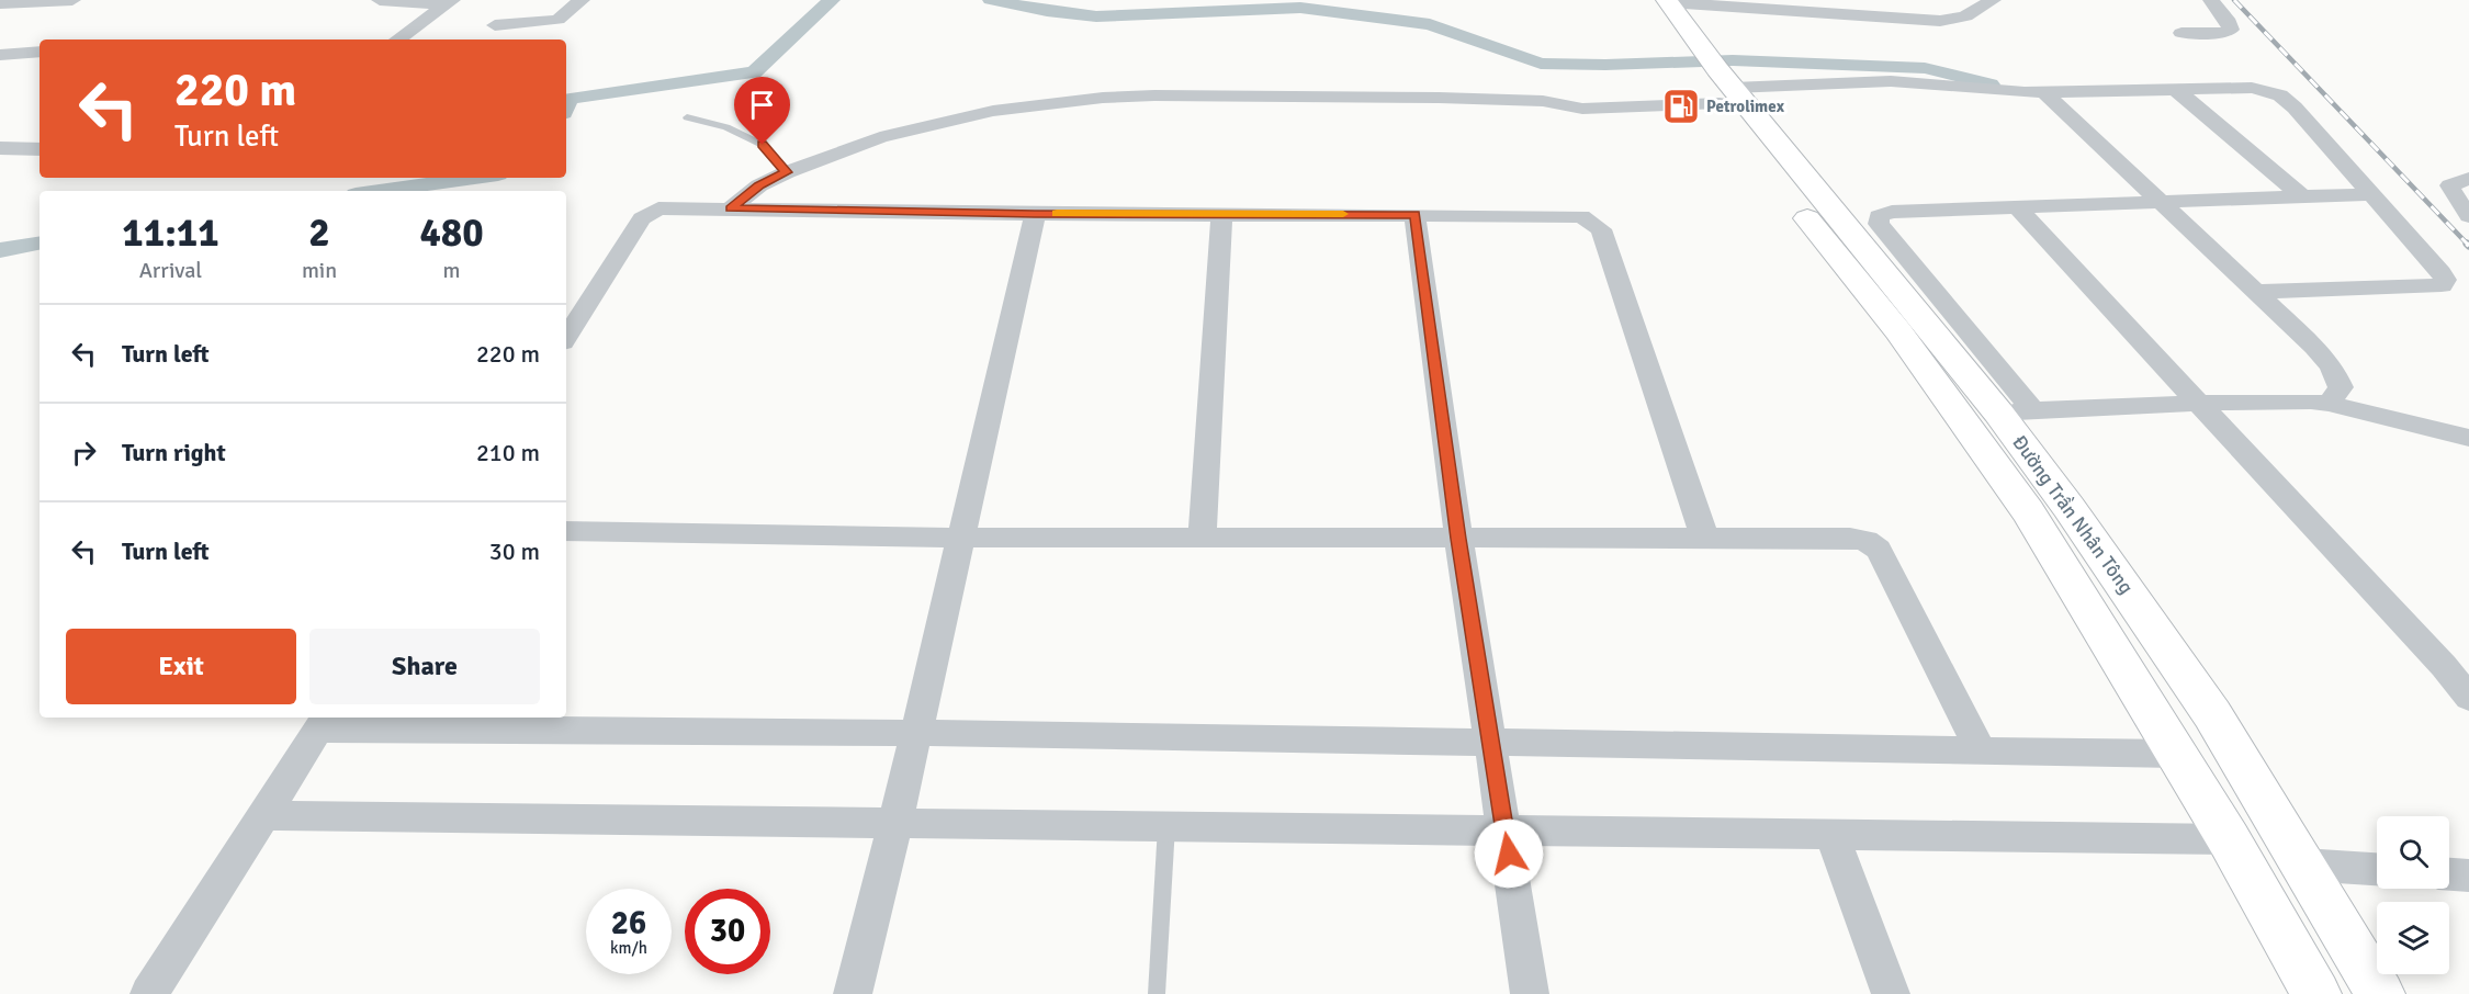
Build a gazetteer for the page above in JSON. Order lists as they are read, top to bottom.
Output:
{
  "streets": {
    "highway": ["Đường Trần Nhân Tông"]
  },
  "places": {
    "fuel station": ["Petrolimex"]
  },
  "page": {
    "turn": ["220 m", "Turn left"],
    "eta": [
      "11:11",
      "Arrival",
      "2",
      "min",
      "480",
      "m"
    ],
    "list": [
      {
        "name": "Turn left",
        "value": "220 m"
      },
      {
        "name": "Turn right",
        "value": "210 m"
      },
      {
        "name": "Turn left",
        "value": "30 m"
      }
    ],
    "buttons": ["Exit", "Share"],
    "speed": "26 km/h",
    "limit": "30"
  }
}
